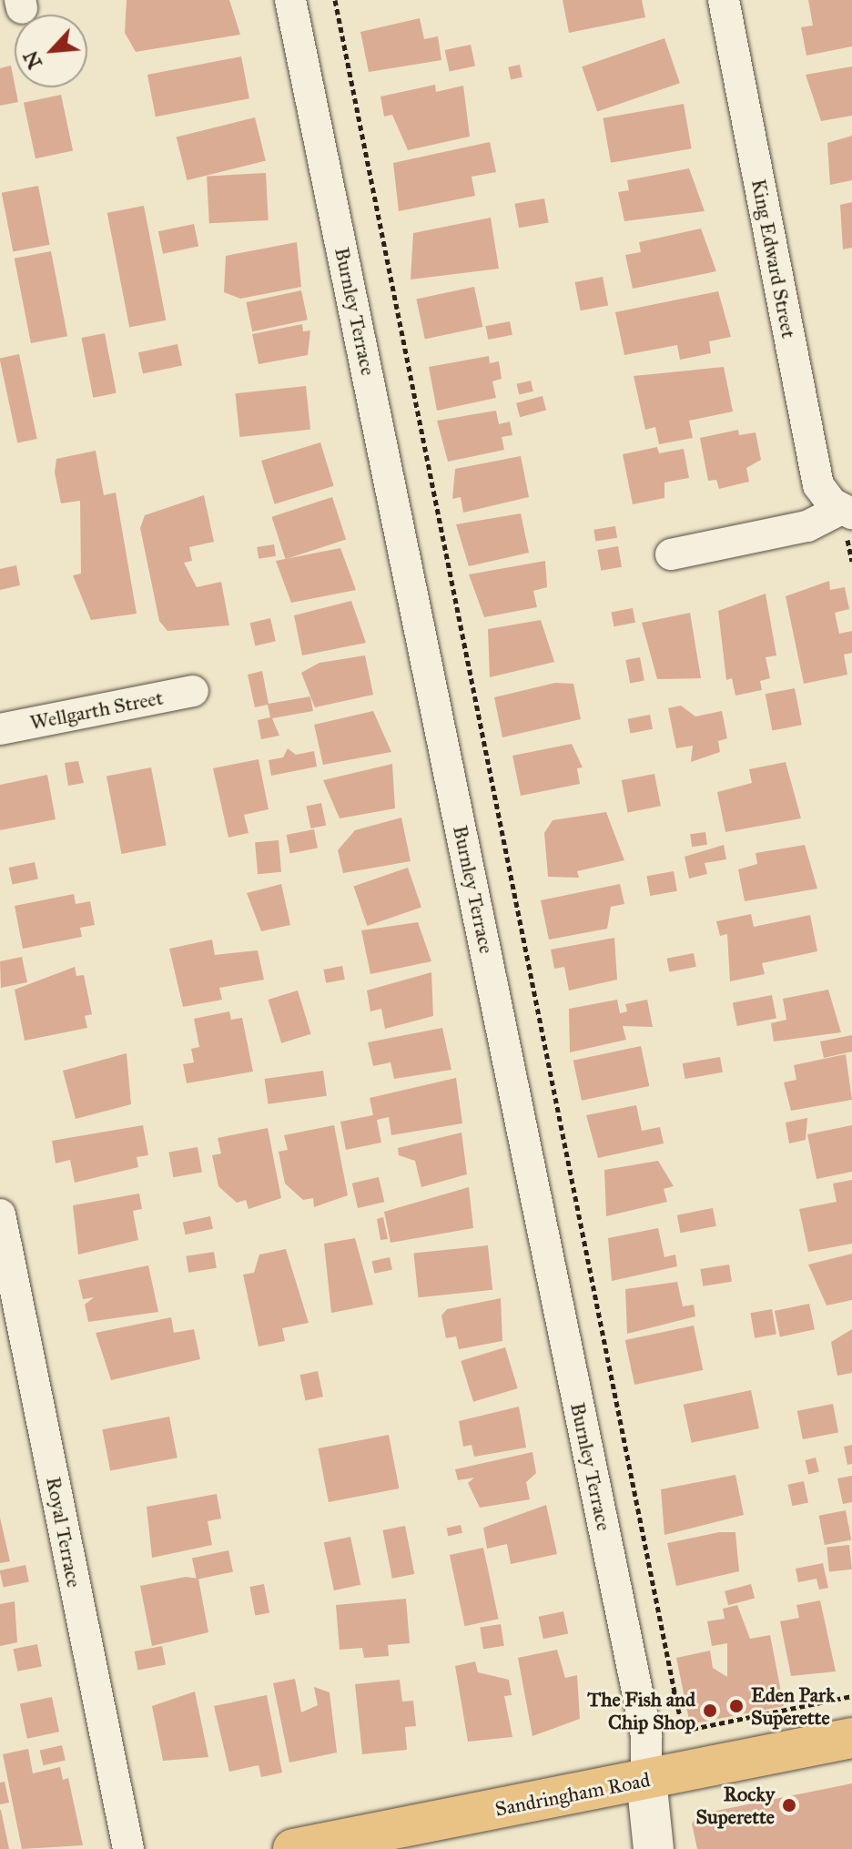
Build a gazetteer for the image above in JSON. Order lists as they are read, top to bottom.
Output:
{
  "streets": {
    "main road": ["Sandringham Road"],
    "street": [
      "King Edward Street",
      "Burnley Terrace",
      "Wellgarth Street",
      "Royal Terrace"
    ]
  },
  "crossings": [
    ["Burnley Terrace", "Sandringham Road"]
  ],
  "places": ["Eden Park Superette", "The Fish and Chip Shop", "Rocky Superette"],
  "north": "bottom left"
}
